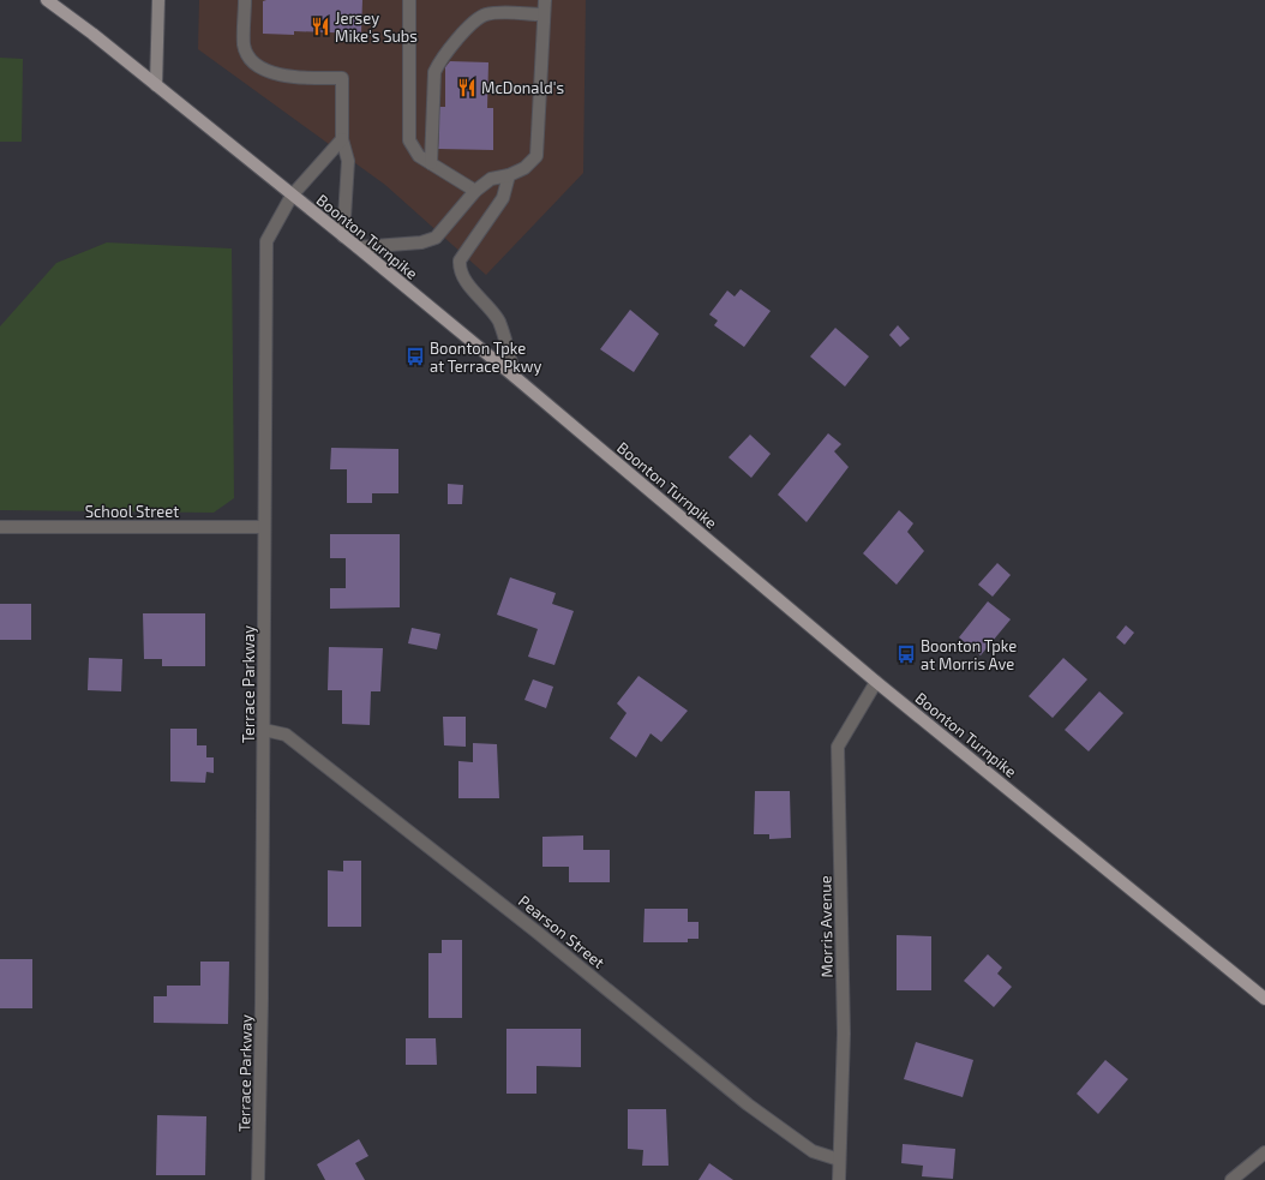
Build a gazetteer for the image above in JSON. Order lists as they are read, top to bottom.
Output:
{
  "streets": {
    "main road": ["Boonton Turnpike"],
    "street": [
      "School Street",
      "Terrace Parkway",
      "Morris Avenue",
      "Pearson Street"
    ]
  },
  "crossings": [
    ["Boonton Turnpike", "Terrace Parkway"],
    ["Boonton Turnpike", "Morris Avenue"],
    ["School Street", "Terrace Parkway"],
    ["Terrace Parkway", "Pearson Street"],
    ["Morris Avenue", "Pearson Street"]
  ],
  "places": {
    "restaurant": ["Jersey Mike's Subs", "McDonald's"],
    "bus stop": ["Boonton Tpke at Terrace Pkwy", "Boonton Tpke at Morris Ave"]
  }
}
